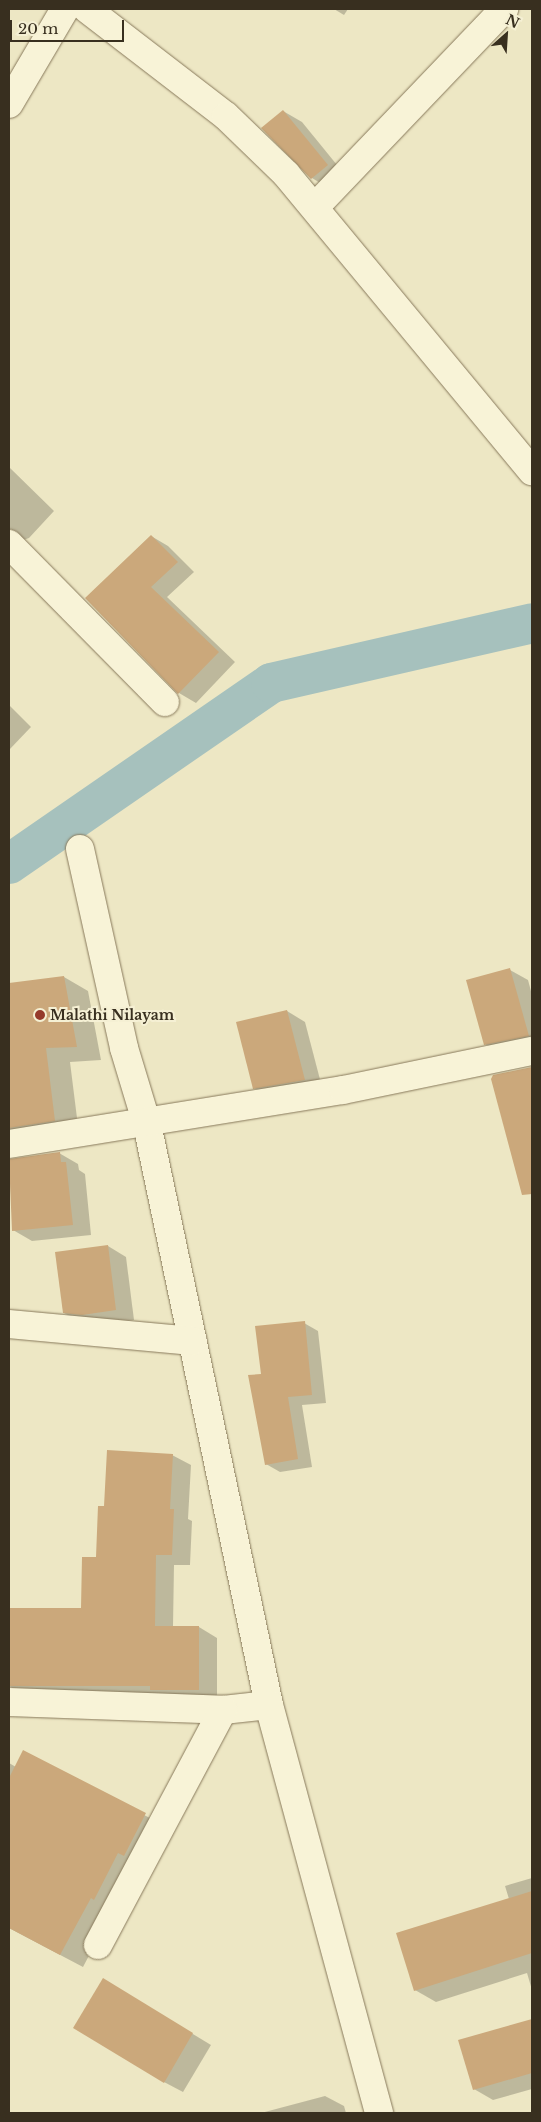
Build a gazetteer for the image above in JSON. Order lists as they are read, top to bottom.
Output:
{
  "places": ["Malathi Nilayam"],
  "scale_bar": "20 m",
  "north": "top right"
}
